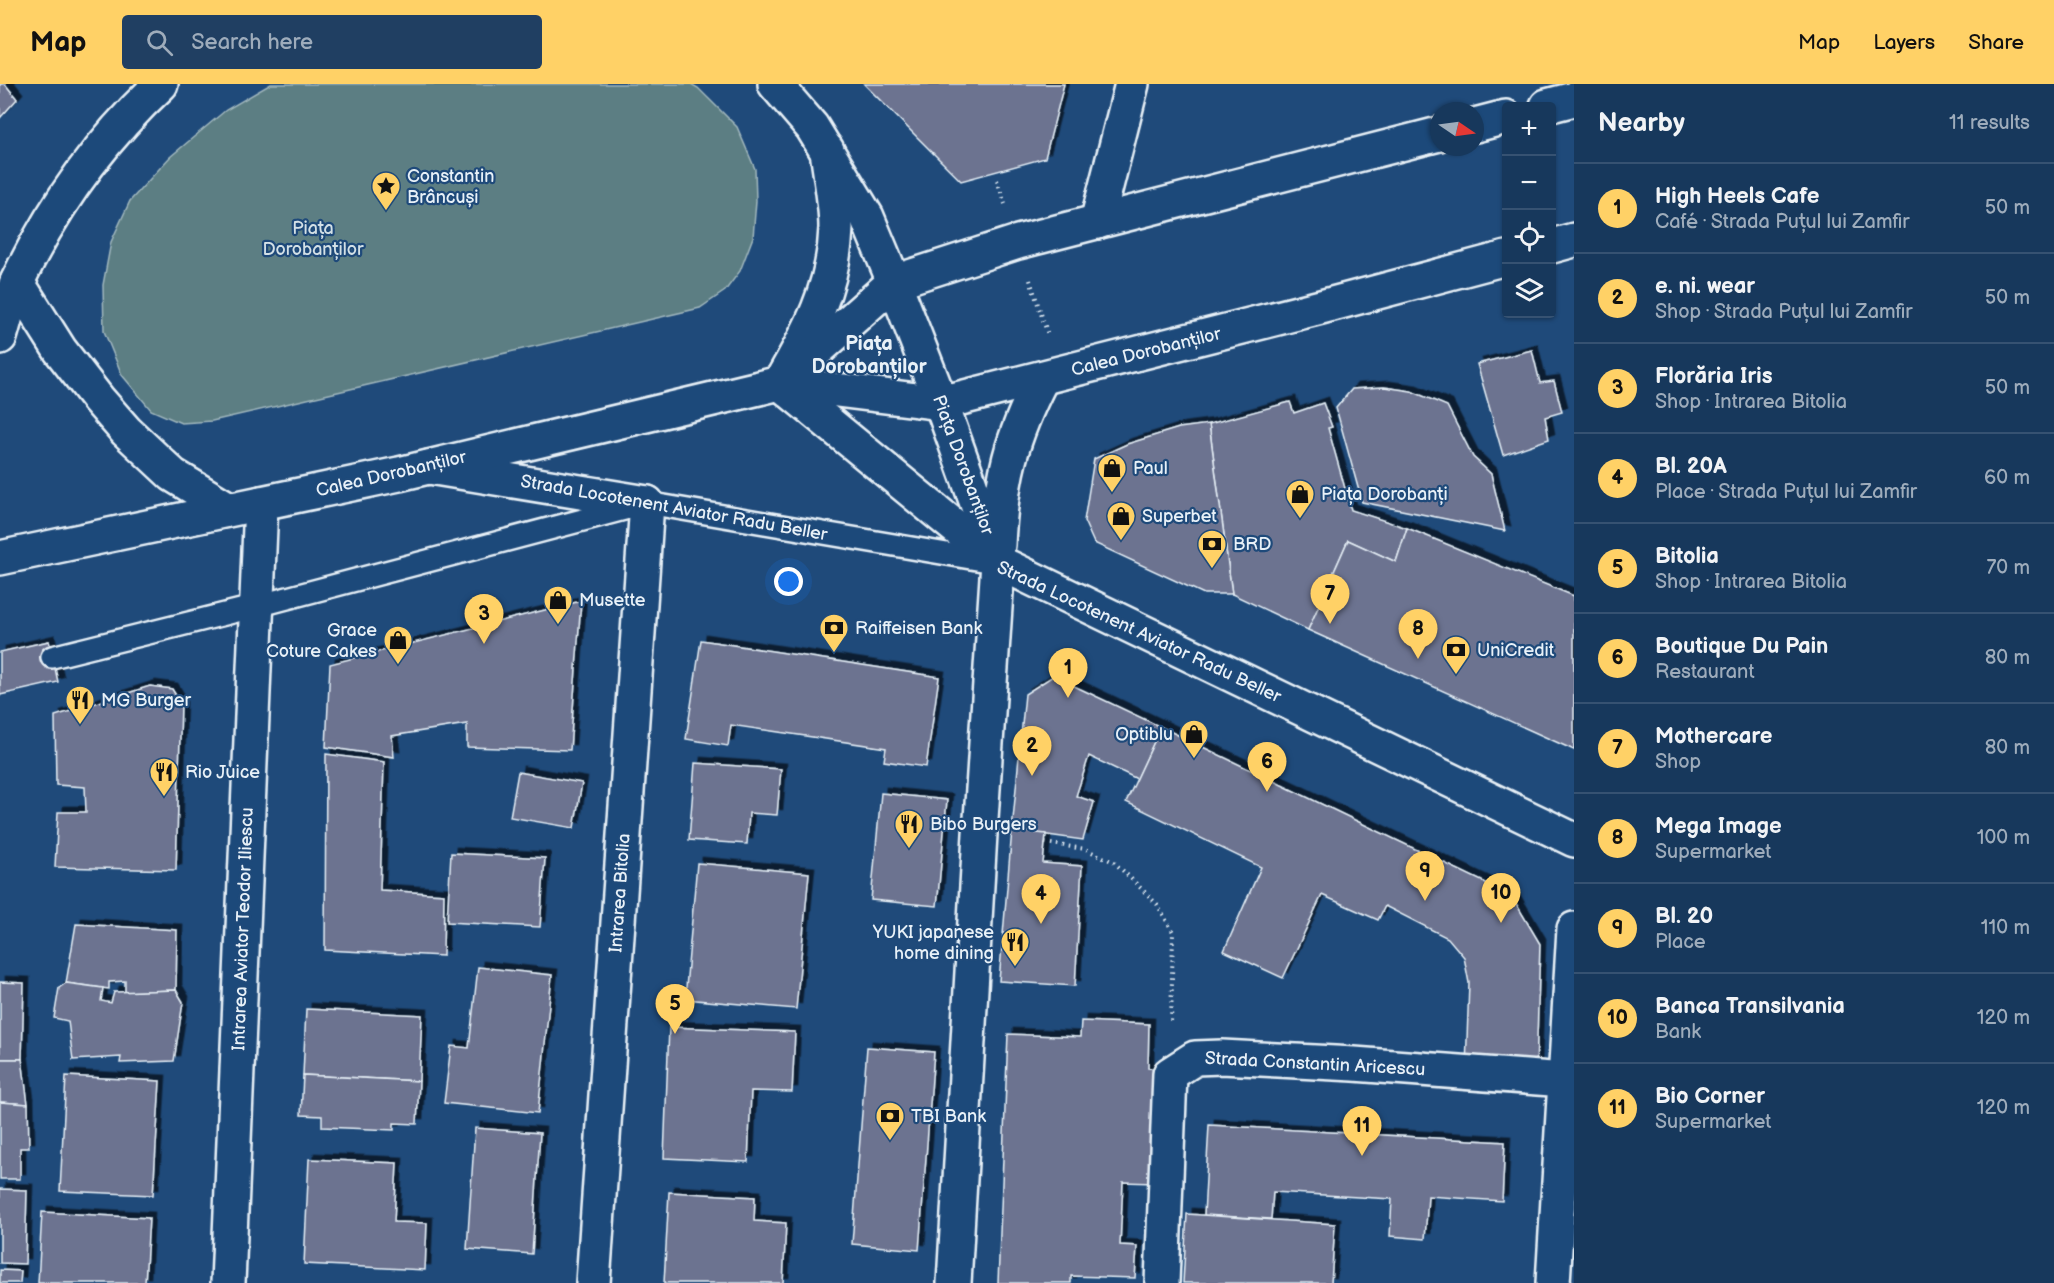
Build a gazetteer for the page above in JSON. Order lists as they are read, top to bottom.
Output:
{
  "streets": {
    "street": [
      "Calea Dorobanților",
      "Piața Dorobanților",
      "Strada Locotenent Aviator Radu Beller",
      "Intrarea Bitolia",
      "Intrarea Aviator Teodor Iliescu",
      "Strada Constantin Aricescu"
    ]
  },
  "crossings": [
    ["Calea Dorobanților", "Piața Dorobanților"],
    ["Calea Dorobanților", "Strada Locotenent Aviator Radu Beller"],
    ["Calea Dorobanților", "Intrarea Aviator Teodor Iliescu"],
    ["Piața Dorobanților", "Strada Locotenent Aviator Radu Beller"],
    ["Strada Locotenent Aviator Radu Beller", "Intrarea Bitolia"]
  ],
  "districts": ["Piața Dorobanților"],
  "parks": ["Piața Dorobanților"],
  "places": {
    "place": ["Constantin Brâncuși"],
    "shop": [
      "Paul",
      "Piața Dorobanți",
      "Superbet",
      "Musette",
      "Grace Coture Cakes",
      "Optiblu"
    ],
    "bank": [
      "BRD",
      "Raiffeisen Bank",
      "UniCredit",
      "TBI Bank"
    ],
    "restaurant": [
      "MG Burger",
      "Rio Juice",
      "Bibo Burgers",
      "YUKI japanese home dining"
    ]
  },
  "north": "right",
  "page": {
    "header": "Map",
    "search": "Search here",
    "nav": ["Map", "Layers", "Share"],
    "heading": ["Nearby", "11 results"],
    "map_buttons": ["+", "−"],
    "list": [
      {
        "mark": "1",
        "name": "High Heels Cafe",
        "note": "Café · Strada Puțul lui Zamfir",
        "value": "50 m"
      },
      {
        "mark": "2",
        "name": "e. ni. wear",
        "note": "Shop · Strada Puțul lui Zamfir",
        "value": "50 m"
      },
      {
        "mark": "3",
        "name": "Florăria Iris",
        "note": "Shop · Intrarea Bitolia",
        "value": "50 m"
      },
      {
        "mark": "4",
        "name": "Bl. 20A",
        "note": "Place · Strada Puțul lui Zamfir",
        "value": "60 m"
      },
      {
        "mark": "5",
        "name": "Bitolia",
        "note": "Shop · Intrarea Bitolia",
        "value": "70 m"
      },
      {
        "mark": "6",
        "name": "Boutique Du Pain",
        "note": "Restaurant",
        "value": "80 m"
      },
      {
        "mark": "7",
        "name": "Mothercare",
        "note": "Shop",
        "value": "80 m"
      },
      {
        "mark": "8",
        "name": "Mega Image",
        "note": "Supermarket",
        "value": "100 m"
      },
      {
        "mark": "9",
        "name": "Bl. 20",
        "note": "Place",
        "value": "110 m"
      },
      {
        "mark": "10",
        "name": "Banca Transilvania",
        "note": "Bank",
        "value": "120 m"
      },
      {
        "mark": "11",
        "name": "Bio Corner",
        "note": "Supermarket",
        "value": "120 m"
      }
    ],
    "pins": [
      "7",
      "3",
      "8",
      "1",
      "2",
      "6",
      "9",
      "10",
      "4",
      "5",
      "11"
    ]
  }
}
